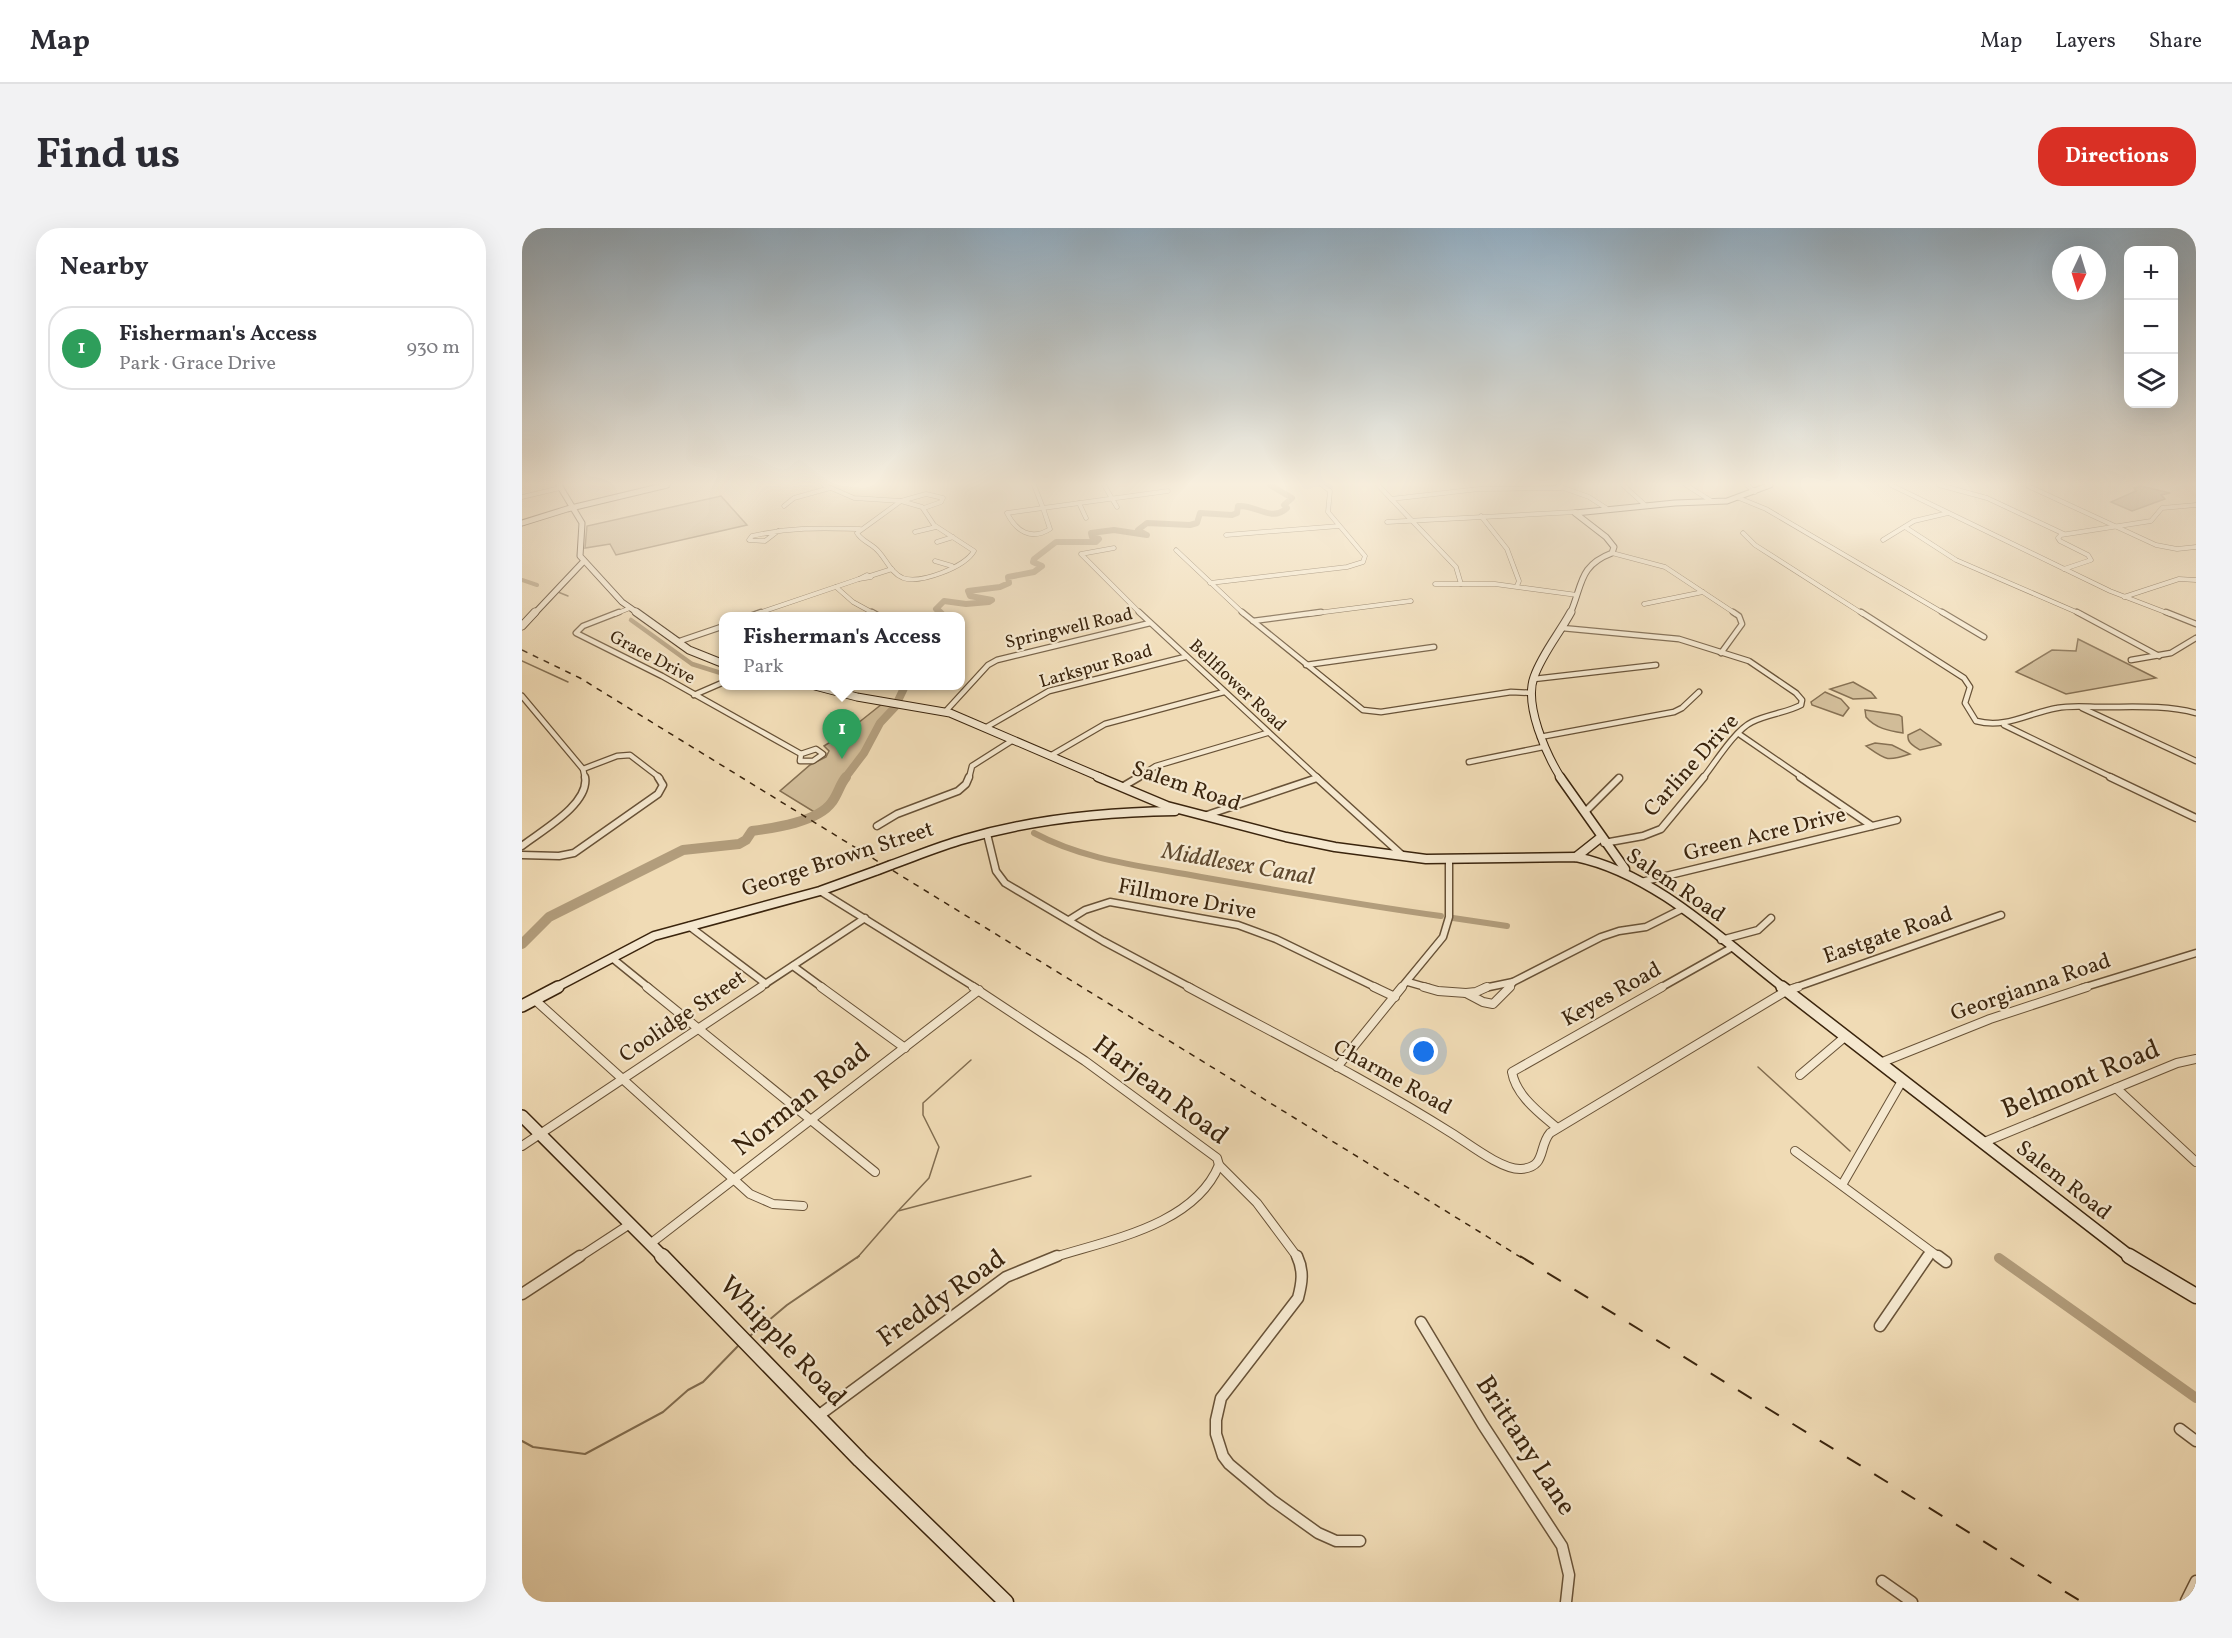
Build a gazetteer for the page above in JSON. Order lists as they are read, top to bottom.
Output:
{
  "streets": {
    "street": [
      "Springwell Road",
      "Grace Drive",
      "Larkspur Road",
      "Bellflower Road",
      "Carline Drive",
      "Salem Road",
      "Green Acre Drive",
      "George Brown Street",
      "Fillmore Drive",
      "Eastgate Road",
      "Georgianna Road",
      "Keyes Road",
      "Coolidge Street",
      "Charme Road",
      "Belmont Road",
      "Harjean Road",
      "Norman Road",
      "Freddy Road",
      "Whipple Road",
      "Brittany Lane"
    ]
  },
  "crossings": [
    ["Springwell Road", "Bellflower Road"],
    ["Springwell Road", "Salem Road"],
    ["Larkspur Road", "Bellflower Road"],
    ["Larkspur Road", "Salem Road"],
    ["Bellflower Road", "Salem Road"],
    ["Salem Road", "Green Acre Drive"],
    ["Salem Road", "George Brown Street"],
    ["Salem Road", "Eastgate Road"],
    ["Salem Road", "Georgianna Road"],
    ["Salem Road", "Keyes Road"],
    ["Salem Road", "Belmont Road"],
    ["George Brown Street", "Charme Road"],
    ["George Brown Street", "Harjean Road"],
    ["Fillmore Drive", "Charme Road"],
    ["Keyes Road", "Charme Road"],
    ["Coolidge Street", "Harjean Road"],
    ["Coolidge Street", "Whipple Road"],
    ["Harjean Road", "Norman Road"],
    ["Harjean Road", "Freddy Road"],
    ["Norman Road", "Whipple Road"],
    ["Freddy Road", "Whipple Road"]
  ],
  "water": ["Middlesex Canal"],
  "north": "bottom",
  "page": {
    "header": "Map",
    "nav": ["Map", "Layers", "Share"],
    "title": "Find us",
    "buttons": "Directions",
    "heading": "Nearby",
    "map_buttons": ["+", "−"],
    "list": [
      {
        "mark": "1",
        "name": "Fisherman's Access",
        "note": "Park · Grace Drive",
        "value": "930 m"
      }
    ],
    "popup": ["Fisherman's Access", "Park"],
    "pins": "1"
  }
}
